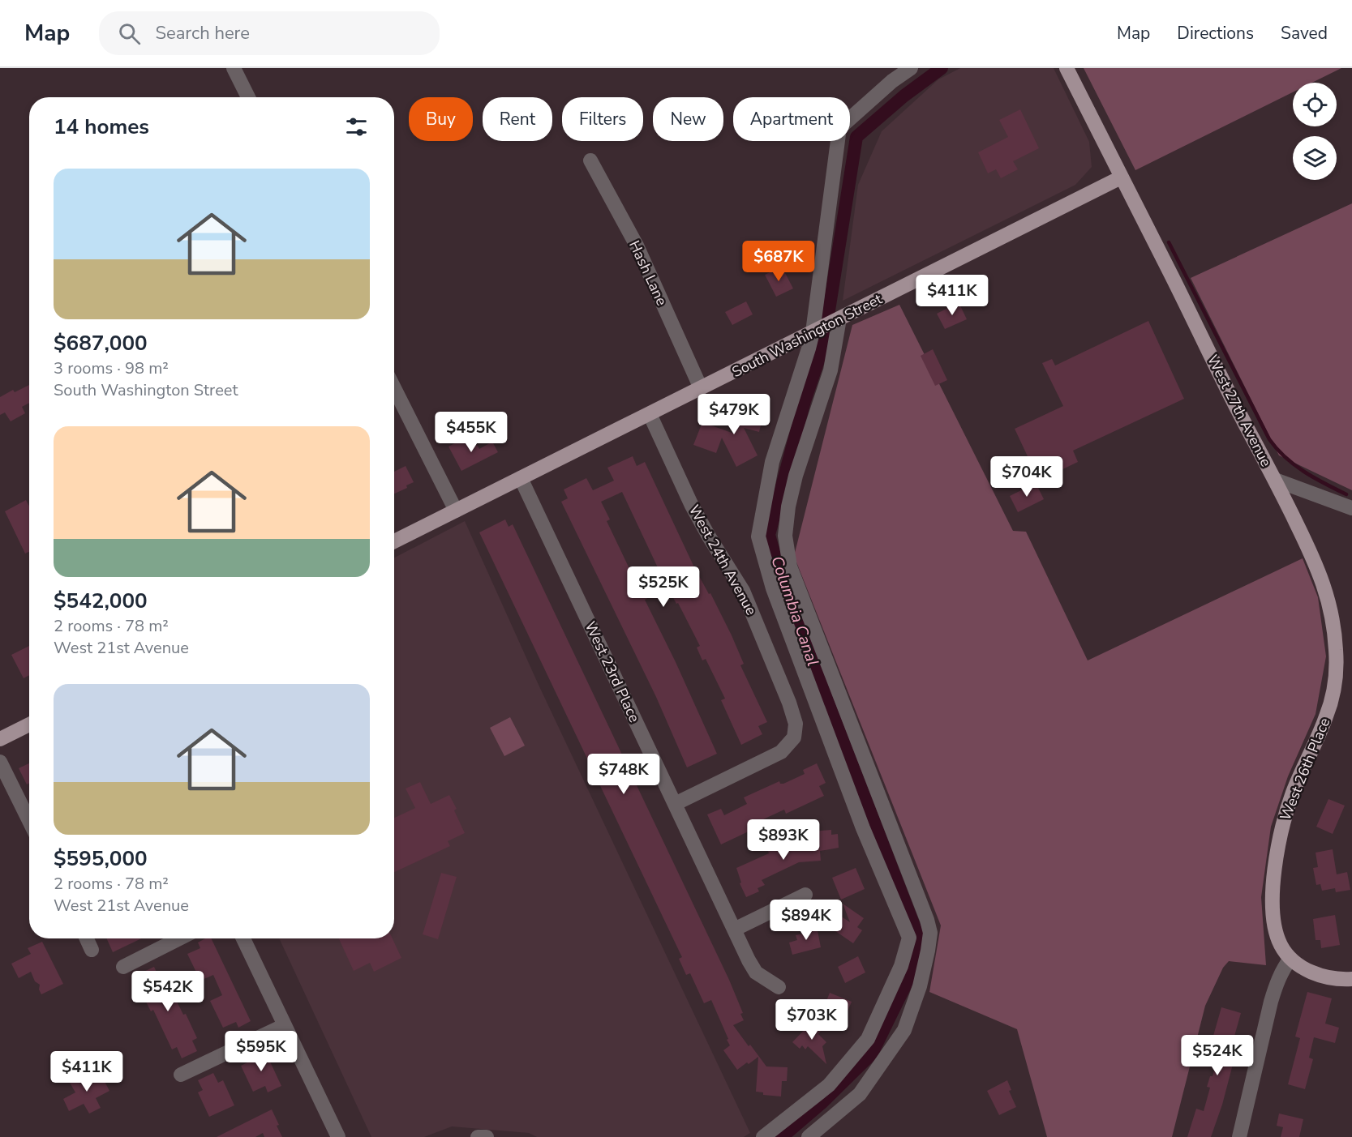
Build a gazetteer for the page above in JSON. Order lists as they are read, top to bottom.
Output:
{
  "streets": {
    "main road": ["South Washington Street", "West 27th Avenue", "West 26th Place"],
    "street": ["Hash Lane", "West 24th Avenue", "West 23rd Place"]
  },
  "crossings": [
    ["Hash Lane", "South Washington Street"],
    ["South Washington Street", "West 27th Avenue"],
    ["South Washington Street", "West 24th Avenue"],
    ["South Washington Street", "West 23rd Place"],
    ["West 27th Avenue", "West 26th Place"],
    ["West 24th Avenue", "West 23rd Place"]
  ],
  "water": ["Columbia Canal"],
  "page": {
    "header": "Map",
    "search": "Search here",
    "nav": ["Map", "Directions", "Saved"],
    "chip": [
      "Buy",
      "Rent",
      "Filters",
      "New",
      "Apartment"
    ],
    "heading": "14 homes",
    "list": [
      {
        "name": "$687,000",
        "note": "3 rooms · 98 m² · South Washington Street"
      },
      {
        "name": "$542,000",
        "note": "2 rooms · 78 m² · West 21st Avenue"
      },
      {
        "name": "$595,000",
        "note": "2 rooms · 78 m² · West 21st Avenue"
      }
    ],
    "price": [
      "$687K",
      "$411K",
      "$479K",
      "$455K",
      "$704K",
      "$525K",
      "$748K",
      "$893K",
      "$894K",
      "$542K",
      "$703K",
      "$595K",
      "$524K",
      "$411K"
    ]
  }
}
